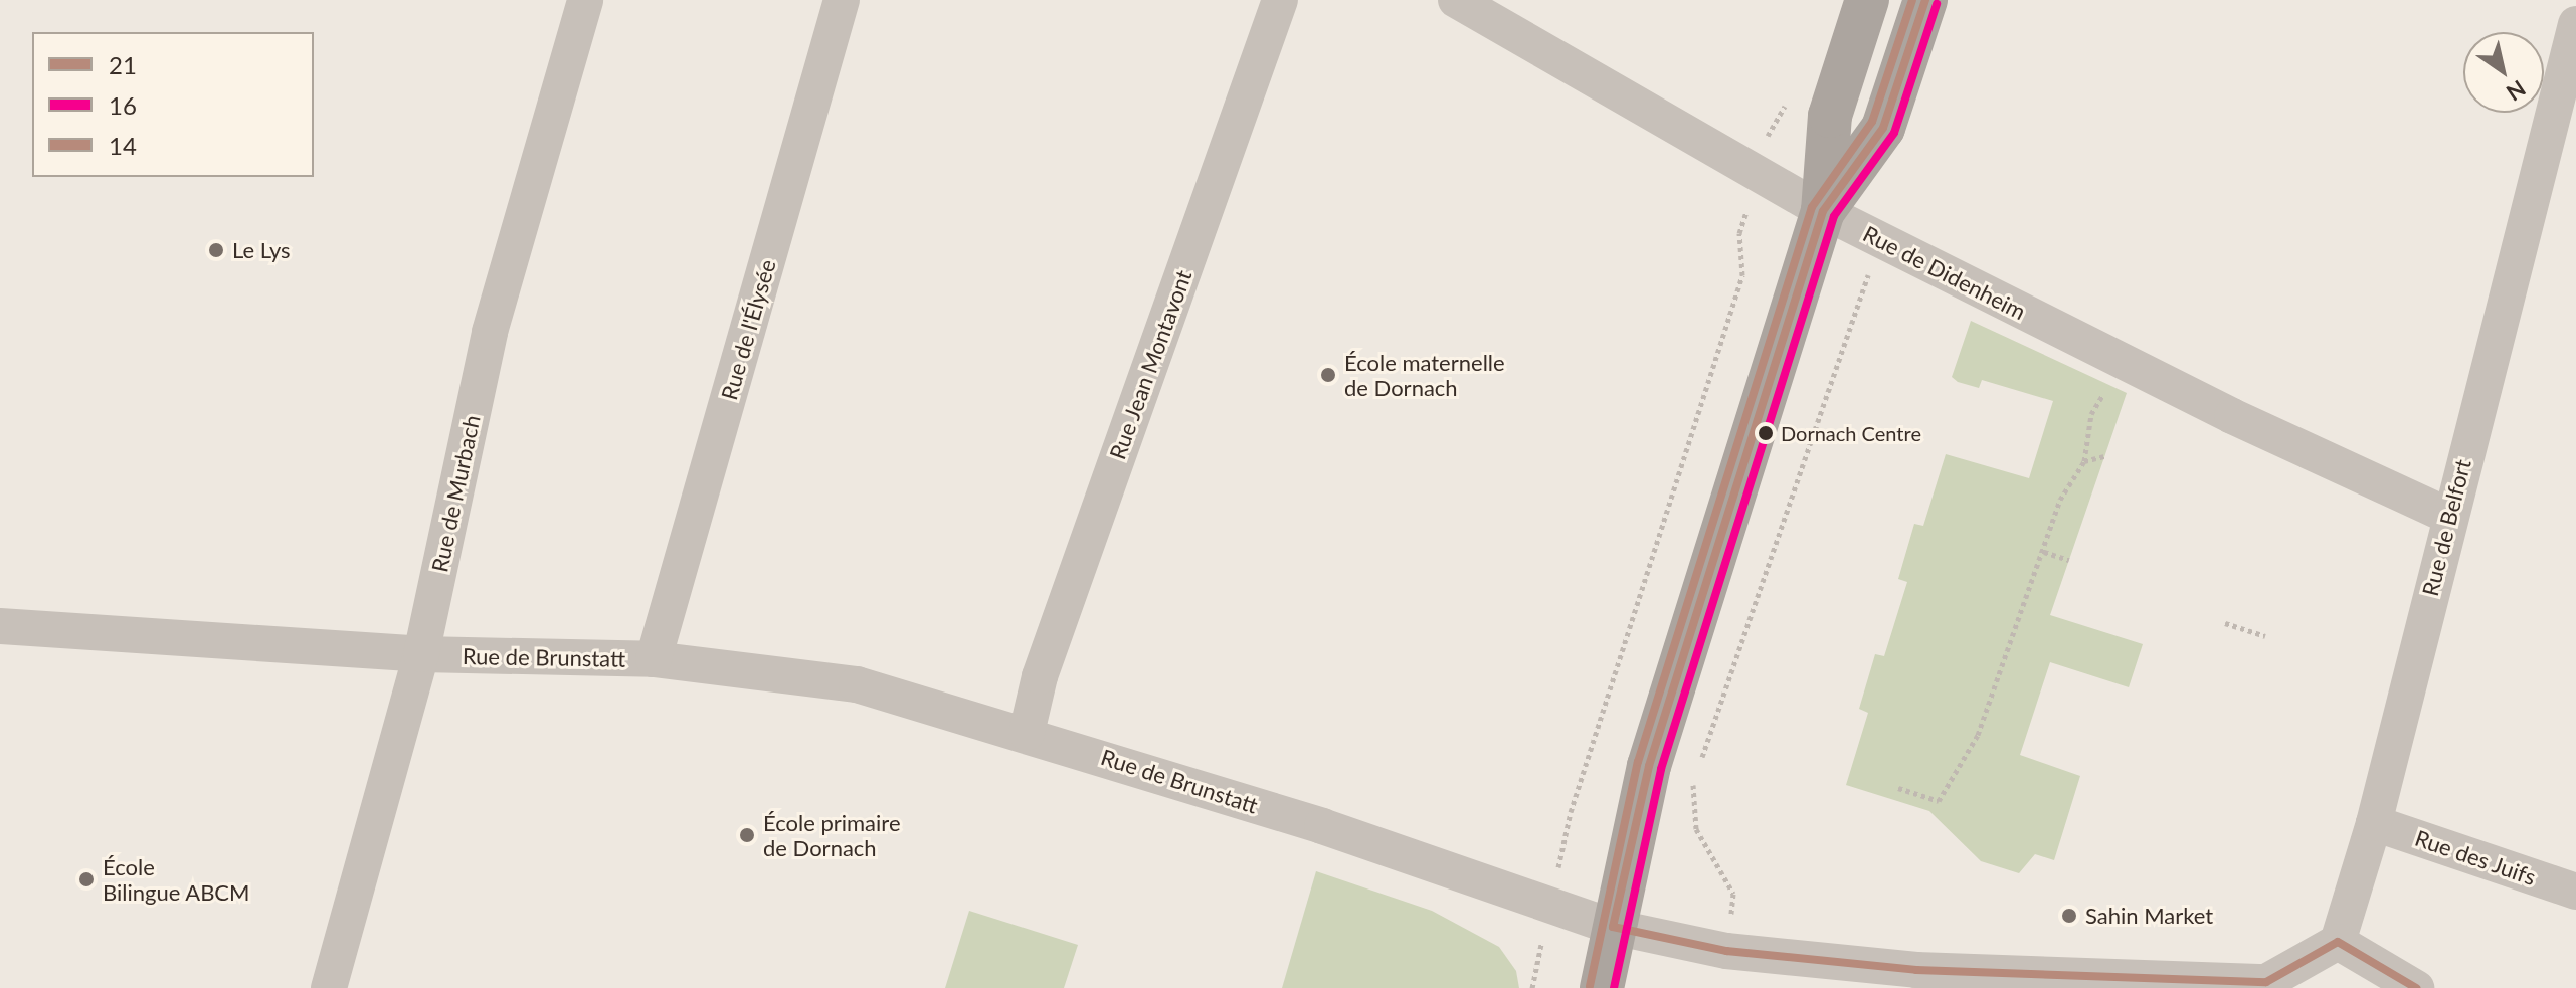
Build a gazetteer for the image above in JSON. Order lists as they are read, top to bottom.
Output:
{
  "streets": {
    "street": [
      "Rue de Didenheim",
      "Rue de l'Élysée",
      "Rue Jean Montavont",
      "Rue de Murbach",
      "Rue de Belfort",
      "Rue de Brunstatt",
      "Rue des Juifs"
    ]
  },
  "crossings": [
    ["Rue de Didenheim", "Rue de Belfort"],
    ["Rue de l'Élysée", "Rue de Brunstatt"],
    ["Rue Jean Montavont", "Rue de Brunstatt"],
    ["Rue de Murbach", "Rue de Brunstatt"],
    ["Rue de Belfort", "Rue de Brunstatt"],
    ["Rue de Belfort", "Rue des Juifs"]
  ],
  "places": [
    "Le Lys",
    "École maternelle de Dornach",
    "Dornach Centre",
    "École primaire de Dornach",
    "École Bilingue ABCM",
    "Sahin Market"
  ],
  "lines": ["transit line 21", "transit line 14", "transit line 16"],
  "legend": ["21", "16", "14"],
  "north": "bottom right"
}
